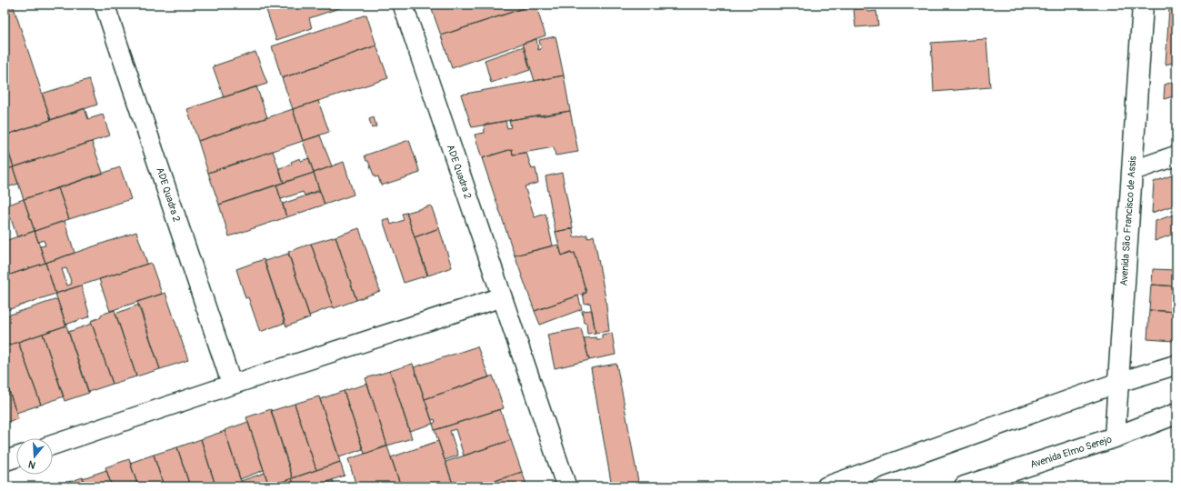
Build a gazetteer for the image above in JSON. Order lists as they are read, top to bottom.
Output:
{
  "streets": {
    "street": ["ADE Quadra 2", "Avenida São Francisco de Assis", "Avenida Elmo Serejo"]
  },
  "crossings": [
    ["Avenida São Francisco de Assis", "Avenida Elmo Serejo"]
  ],
  "north": "bottom"
}
